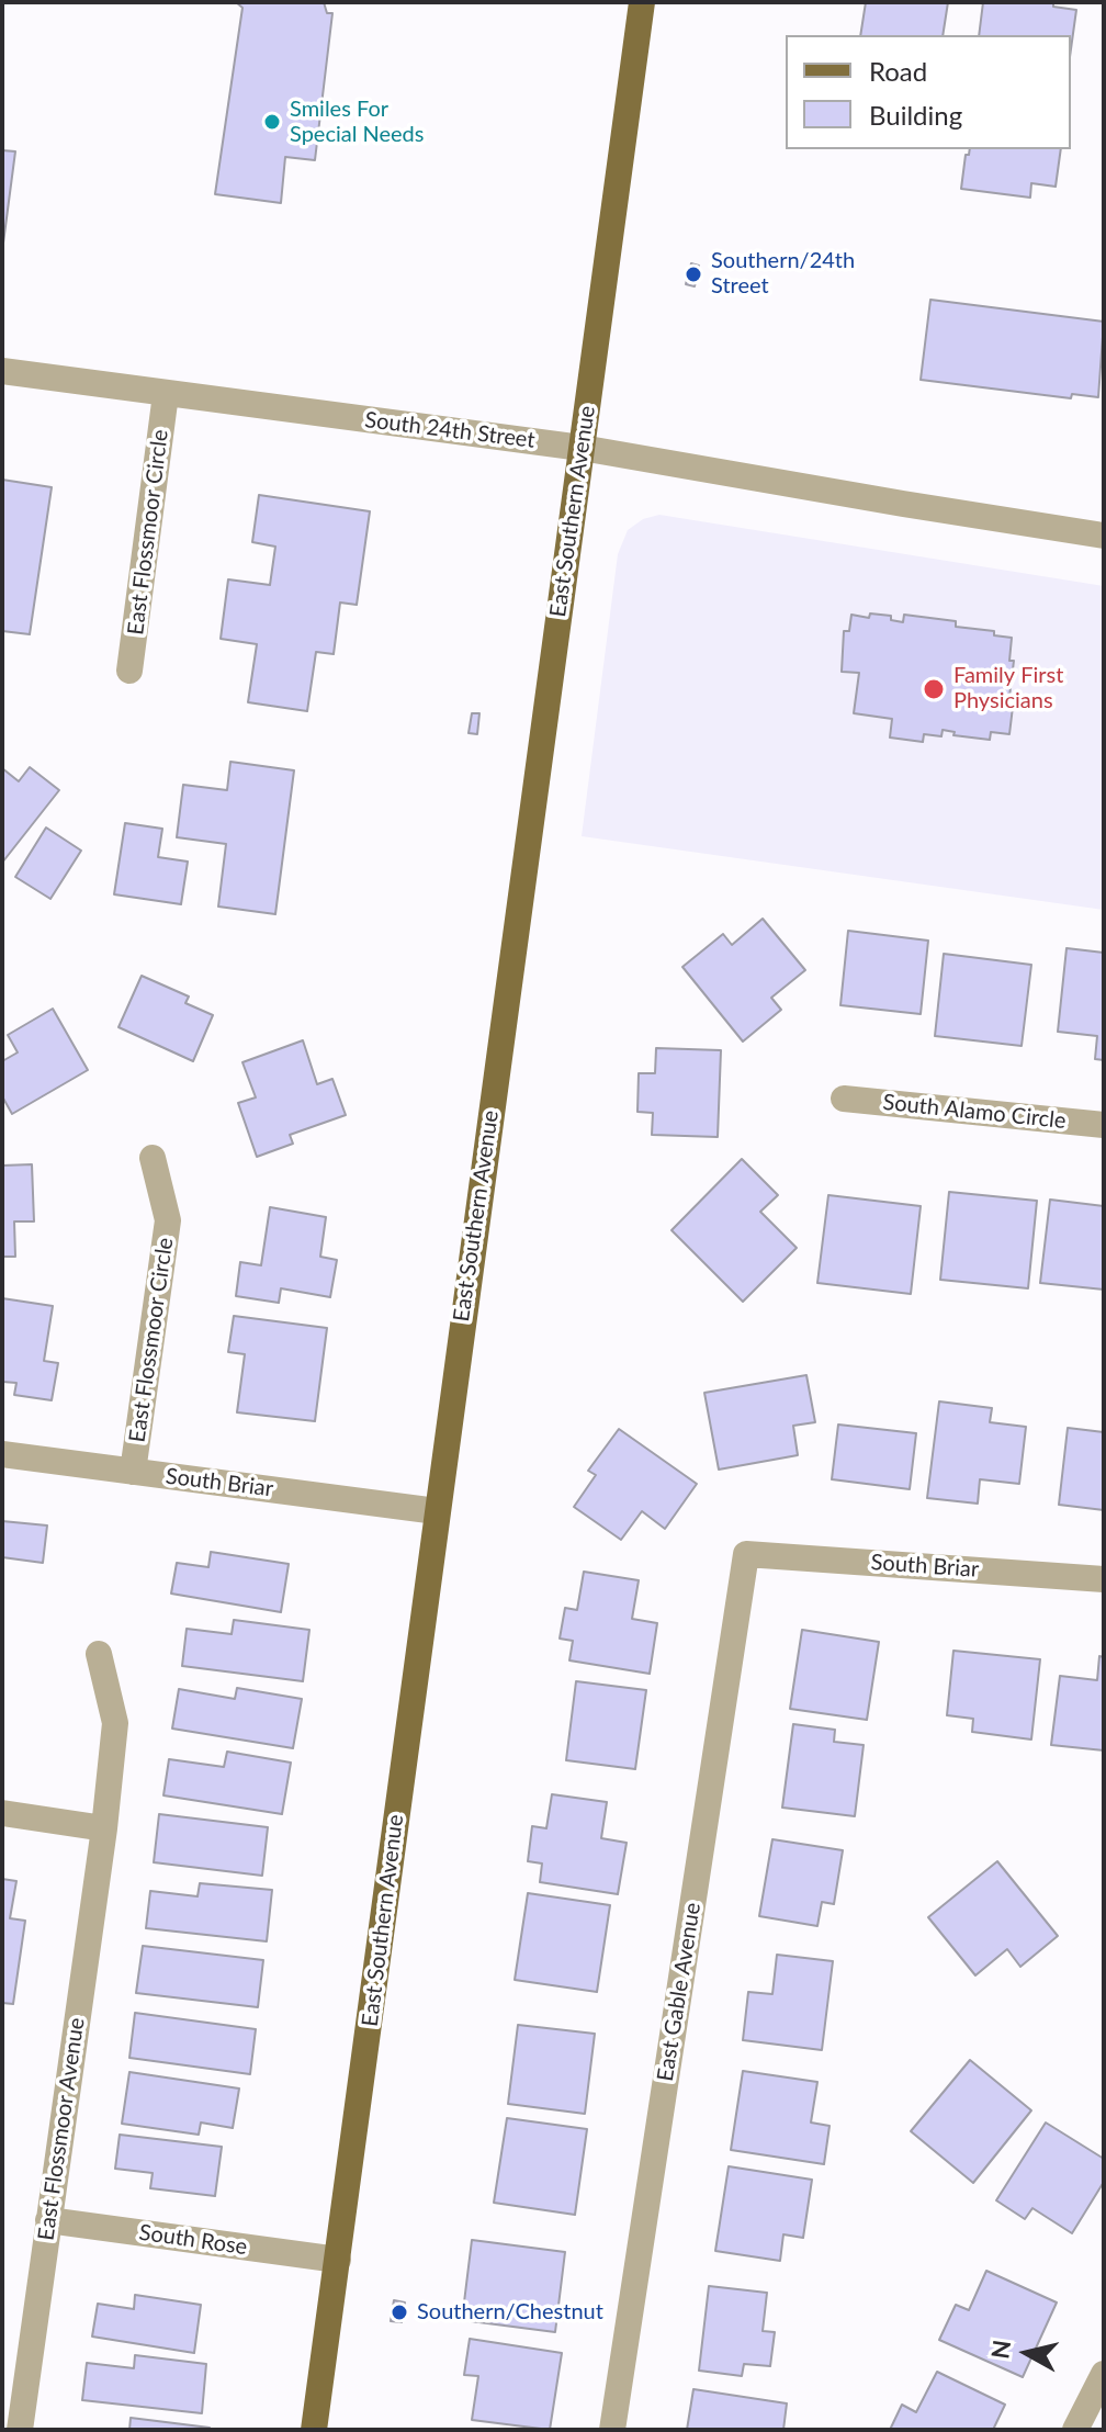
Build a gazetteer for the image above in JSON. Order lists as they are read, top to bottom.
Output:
{
  "streets": {
    "main road": ["East Southern Avenue"],
    "street": [
      "South 24th Street",
      "East Flossmoor Circle",
      "South Alamo Circle",
      "South Briar",
      "East Gable Avenue",
      "East Flossmoor Avenue",
      "South Rose"
    ]
  },
  "crossings": [
    ["South 24th Street", "East Southern Avenue"],
    ["South 24th Street", "East Flossmoor Circle"],
    ["East Southern Avenue", "South Briar"],
    ["East Southern Avenue", "South Rose"],
    ["East Flossmoor Circle", "South Briar"],
    ["South Briar", "East Gable Avenue"],
    ["East Flossmoor Avenue", "South Rose"]
  ],
  "places": [
    "Smiles For Special Needs",
    "Southern/24th Street",
    "Family First Physicians",
    "Southern/Chestnut"
  ],
  "legend": ["Road", "Building"],
  "north": "left"
}
